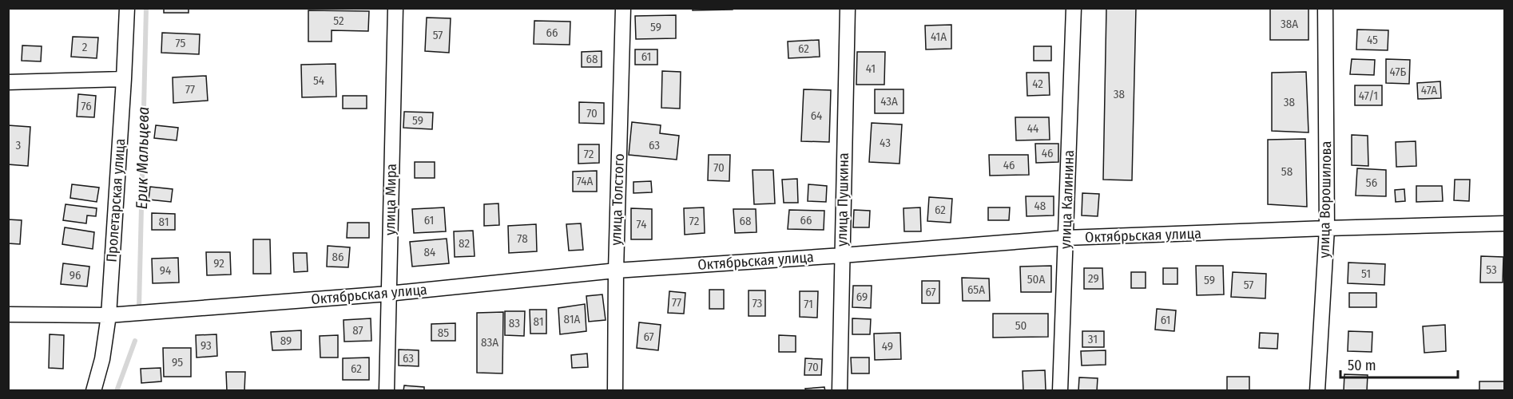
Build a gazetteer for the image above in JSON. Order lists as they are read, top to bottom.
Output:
{
  "streets": {
    "street": [
      "улица Мира",
      "улица Толстого",
      "улица Пушкина",
      "улица Калинина",
      "улица Ворошилова",
      "Пролетарская улица",
      "Октябрьская улица"
    ]
  },
  "crossings": [
    ["улица Мира", "Октябрьская улица"],
    ["улица Толстого", "Октябрьская улица"],
    ["улица Пушкина", "Октябрьская улица"],
    ["улица Калинина", "Октябрьская улица"],
    ["улица Ворошилова", "Октябрьская улица"],
    ["Пролетарская улица", "Октябрьская улица"]
  ],
  "water": ["Ерик Мальцева"],
  "house_numbers": [
    "52",
    "38А",
    "59",
    "66",
    "57",
    "41А",
    "45",
    "75",
    "2",
    "62",
    "61",
    "68",
    "41",
    "47Б",
    "54",
    "42",
    "77",
    "47А",
    "38",
    "47/1",
    "43А",
    "38",
    "76",
    "70",
    "64",
    "59",
    "44",
    "43",
    "3",
    "63",
    "46",
    "72",
    "46",
    "70",
    "58",
    "74А",
    "56",
    "48",
    "62",
    "61",
    "66",
    "72",
    "68",
    "81",
    "74",
    "78",
    "82",
    "84",
    "86",
    "92",
    "53",
    "94",
    "51",
    "96",
    "29",
    "50А",
    "59",
    "57",
    "65А",
    "67",
    "69",
    "77",
    "73",
    "71",
    "81А",
    "61",
    "81",
    "83",
    "50",
    "87",
    "85",
    "67",
    "31",
    "89",
    "83А",
    "93",
    "49",
    "63",
    "95",
    "70",
    "62"
  ],
  "scale_bar": "50 m"
}
